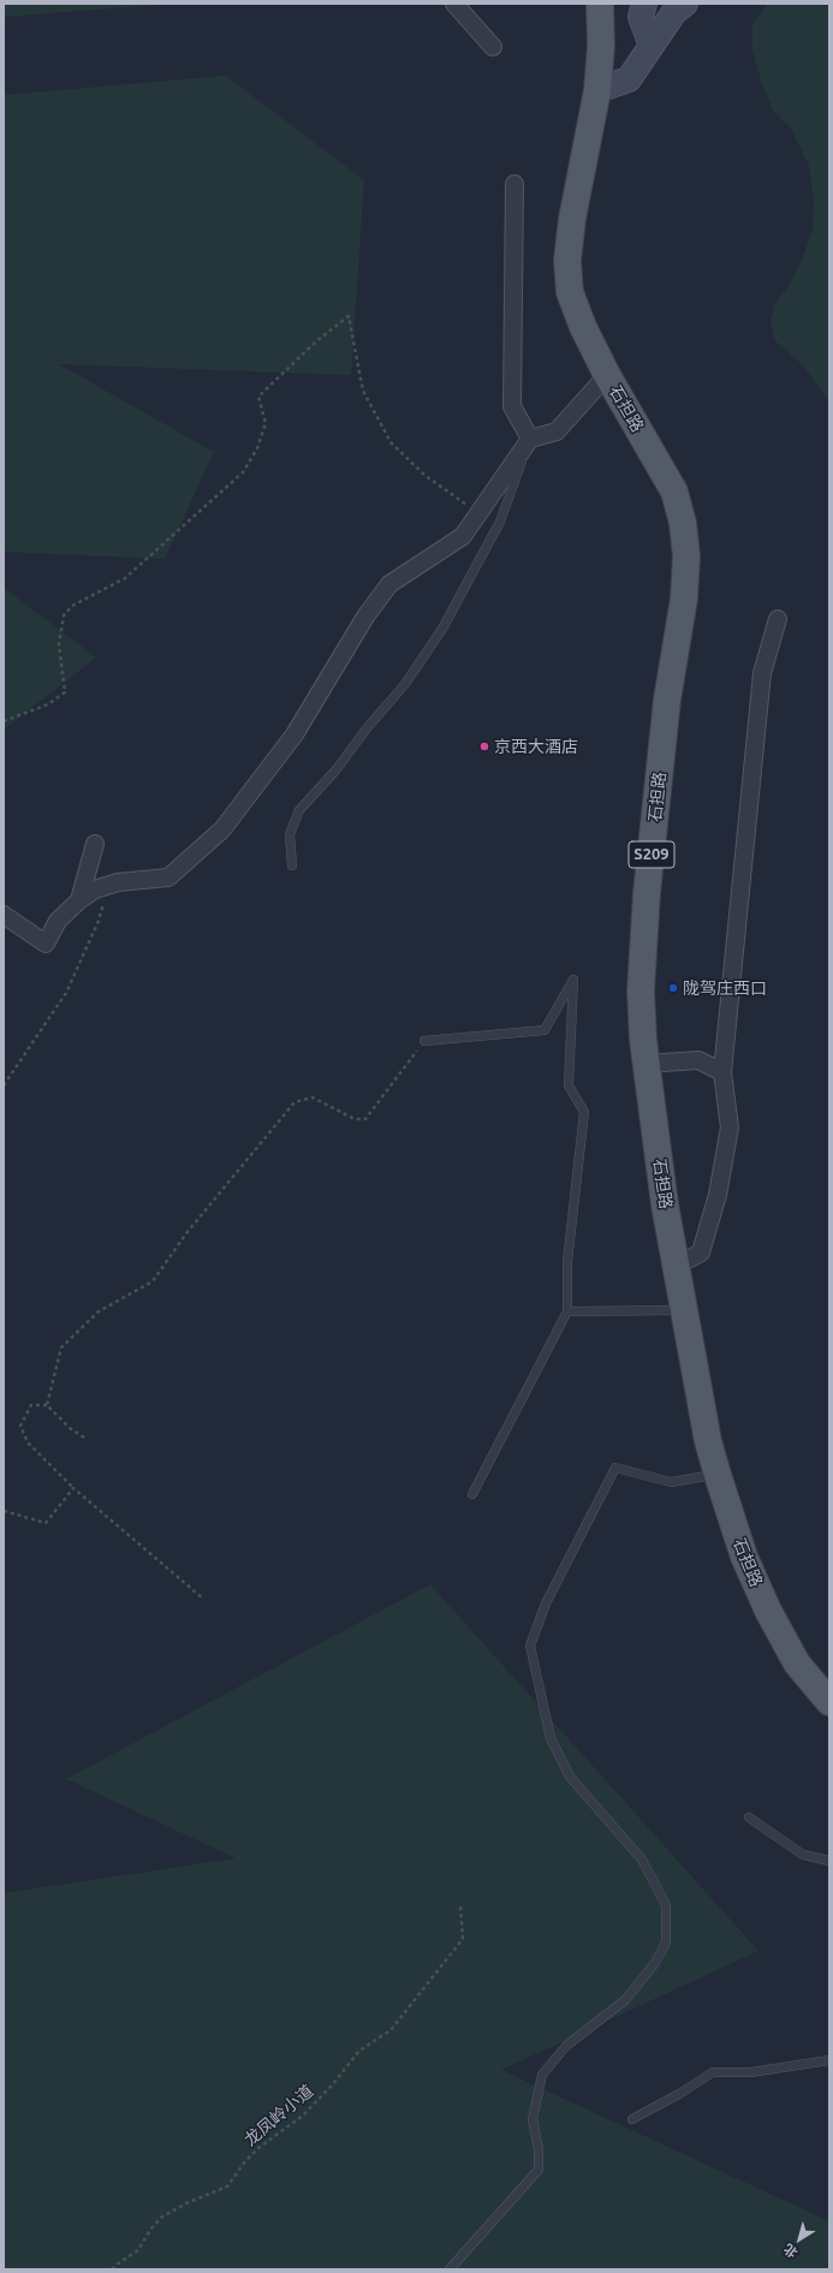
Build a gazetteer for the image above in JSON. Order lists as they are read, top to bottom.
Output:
{
  "streets": {
    "main road": ["石担路", "S209"],
    "path": ["龙凤岭小道"]
  },
  "places": ["京西大酒店", "陇驾庄西口"],
  "north": "bottom left"
}
